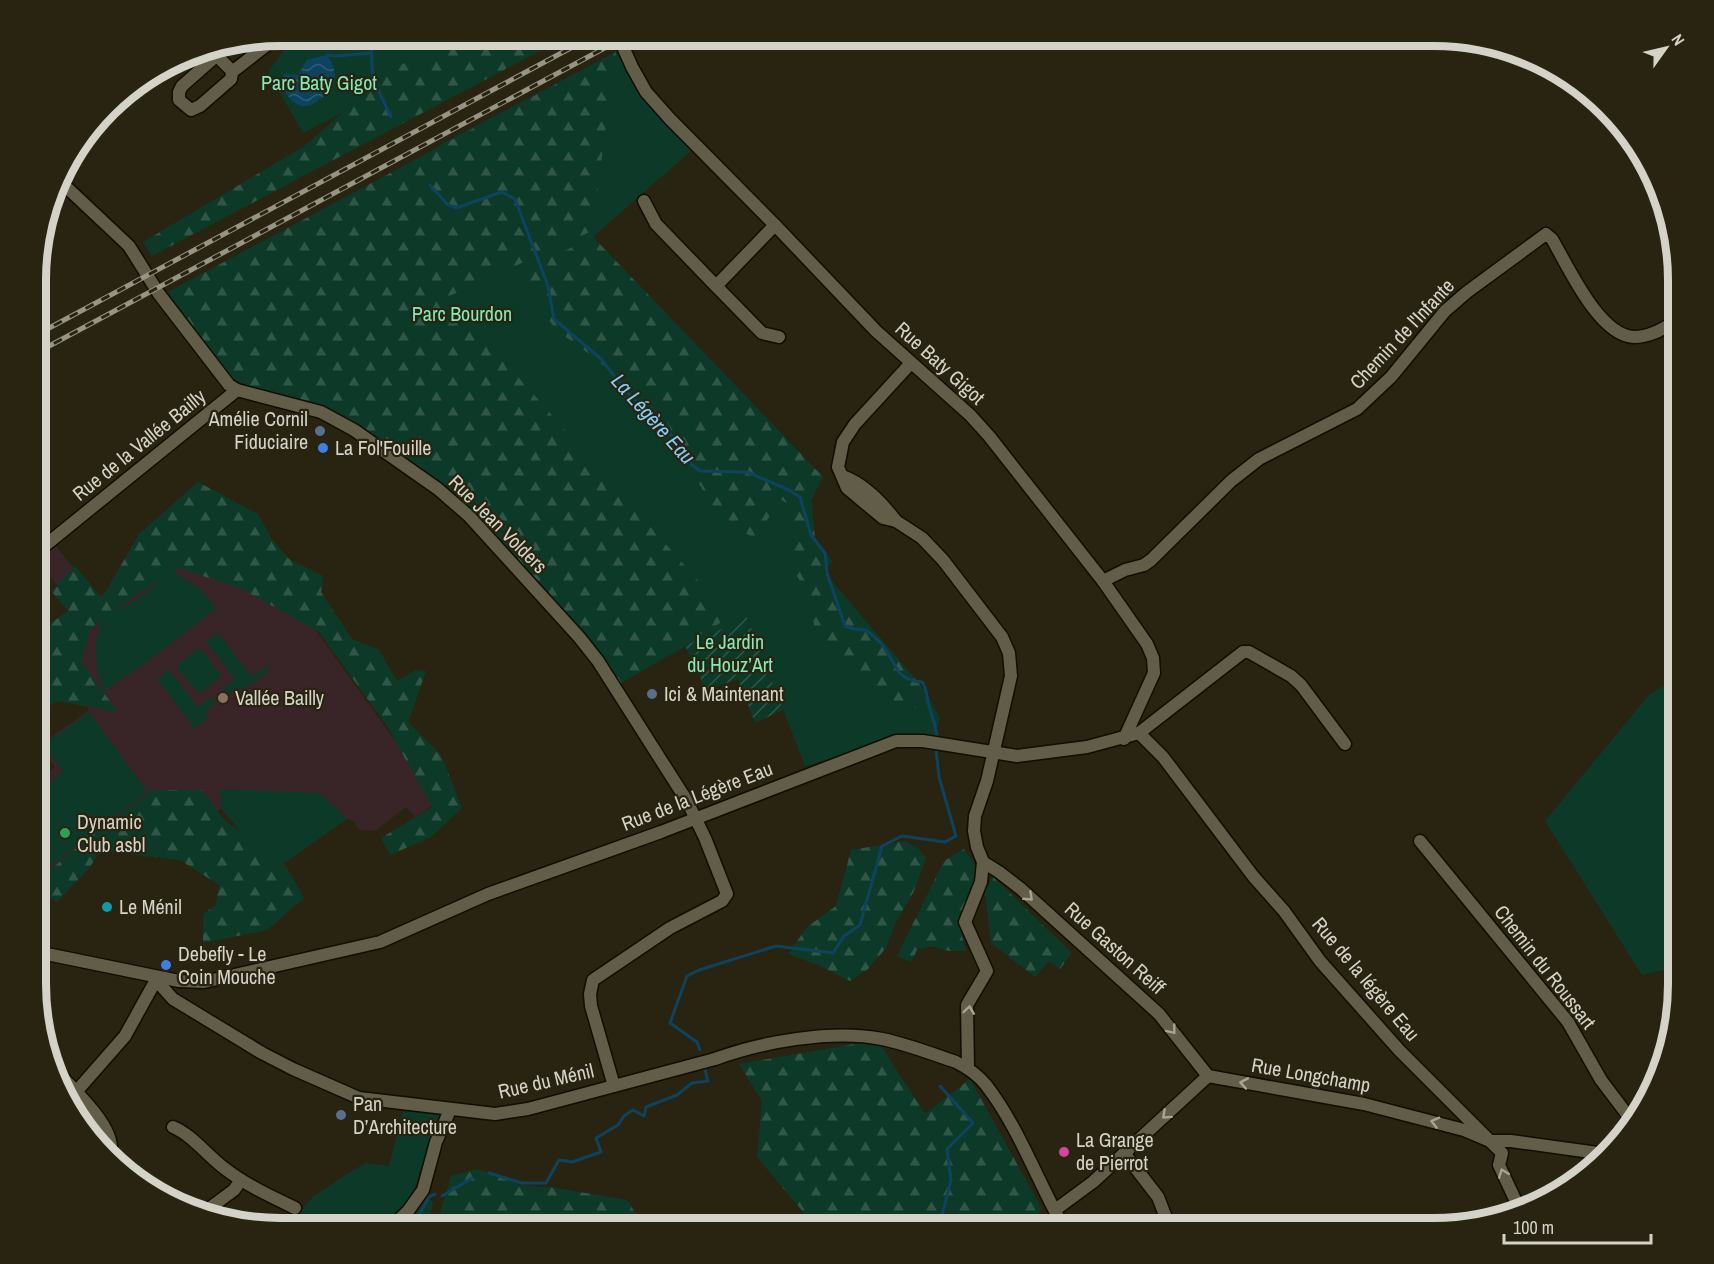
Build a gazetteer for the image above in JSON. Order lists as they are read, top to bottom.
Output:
{
  "streets": {
    "street": [
      "Chemin de l'Infante",
      "Rue Baty Gigot",
      "Rue de la Vallée Bailly",
      "Rue Jean Volders",
      "Rue de la Légère Eau",
      "Rue Gaston Reiff",
      "Chemin du Roussart",
      "Rue de la légère Eau",
      "Rue Longchamp",
      "Rue du Ménil"
    ]
  },
  "crossings": [
    ["Chemin de l'Infante", "Rue Baty Gigot"],
    ["Rue Baty Gigot", "Rue de la Légère Eau"],
    ["Rue de la Vallée Bailly", "Rue Jean Volders"],
    ["Rue Jean Volders", "Rue de la Légère Eau"],
    ["Rue Jean Volders", "Rue du Ménil"],
    ["Rue de la Légère Eau", "Rue de la légère Eau"],
    ["Rue de la Légère Eau", "Rue du Ménil"],
    ["Rue Gaston Reiff", "Rue Longchamp"],
    ["Rue de la légère Eau", "Rue Longchamp"]
  ],
  "one_way": ["Rue Gaston Reiff", "Rue Longchamp"],
  "water": ["La Légère Eau"],
  "parks": ["Parc Baty Gigot", "Parc Bourdon", "Le Jardin du Houz’Art"],
  "places": [
    "Amélie Cornil Fiduciaire",
    "La Fol'Fouille",
    "Ici & Maintenant",
    "Vallée Bailly",
    "Dynamic Club asbl",
    "Le Ménil",
    "Debefly - Le Coin Mouche",
    "Pan D’Architecture",
    "La Grange de Pierrot"
  ],
  "scale_bar": "100 m",
  "north": "top right"
}
